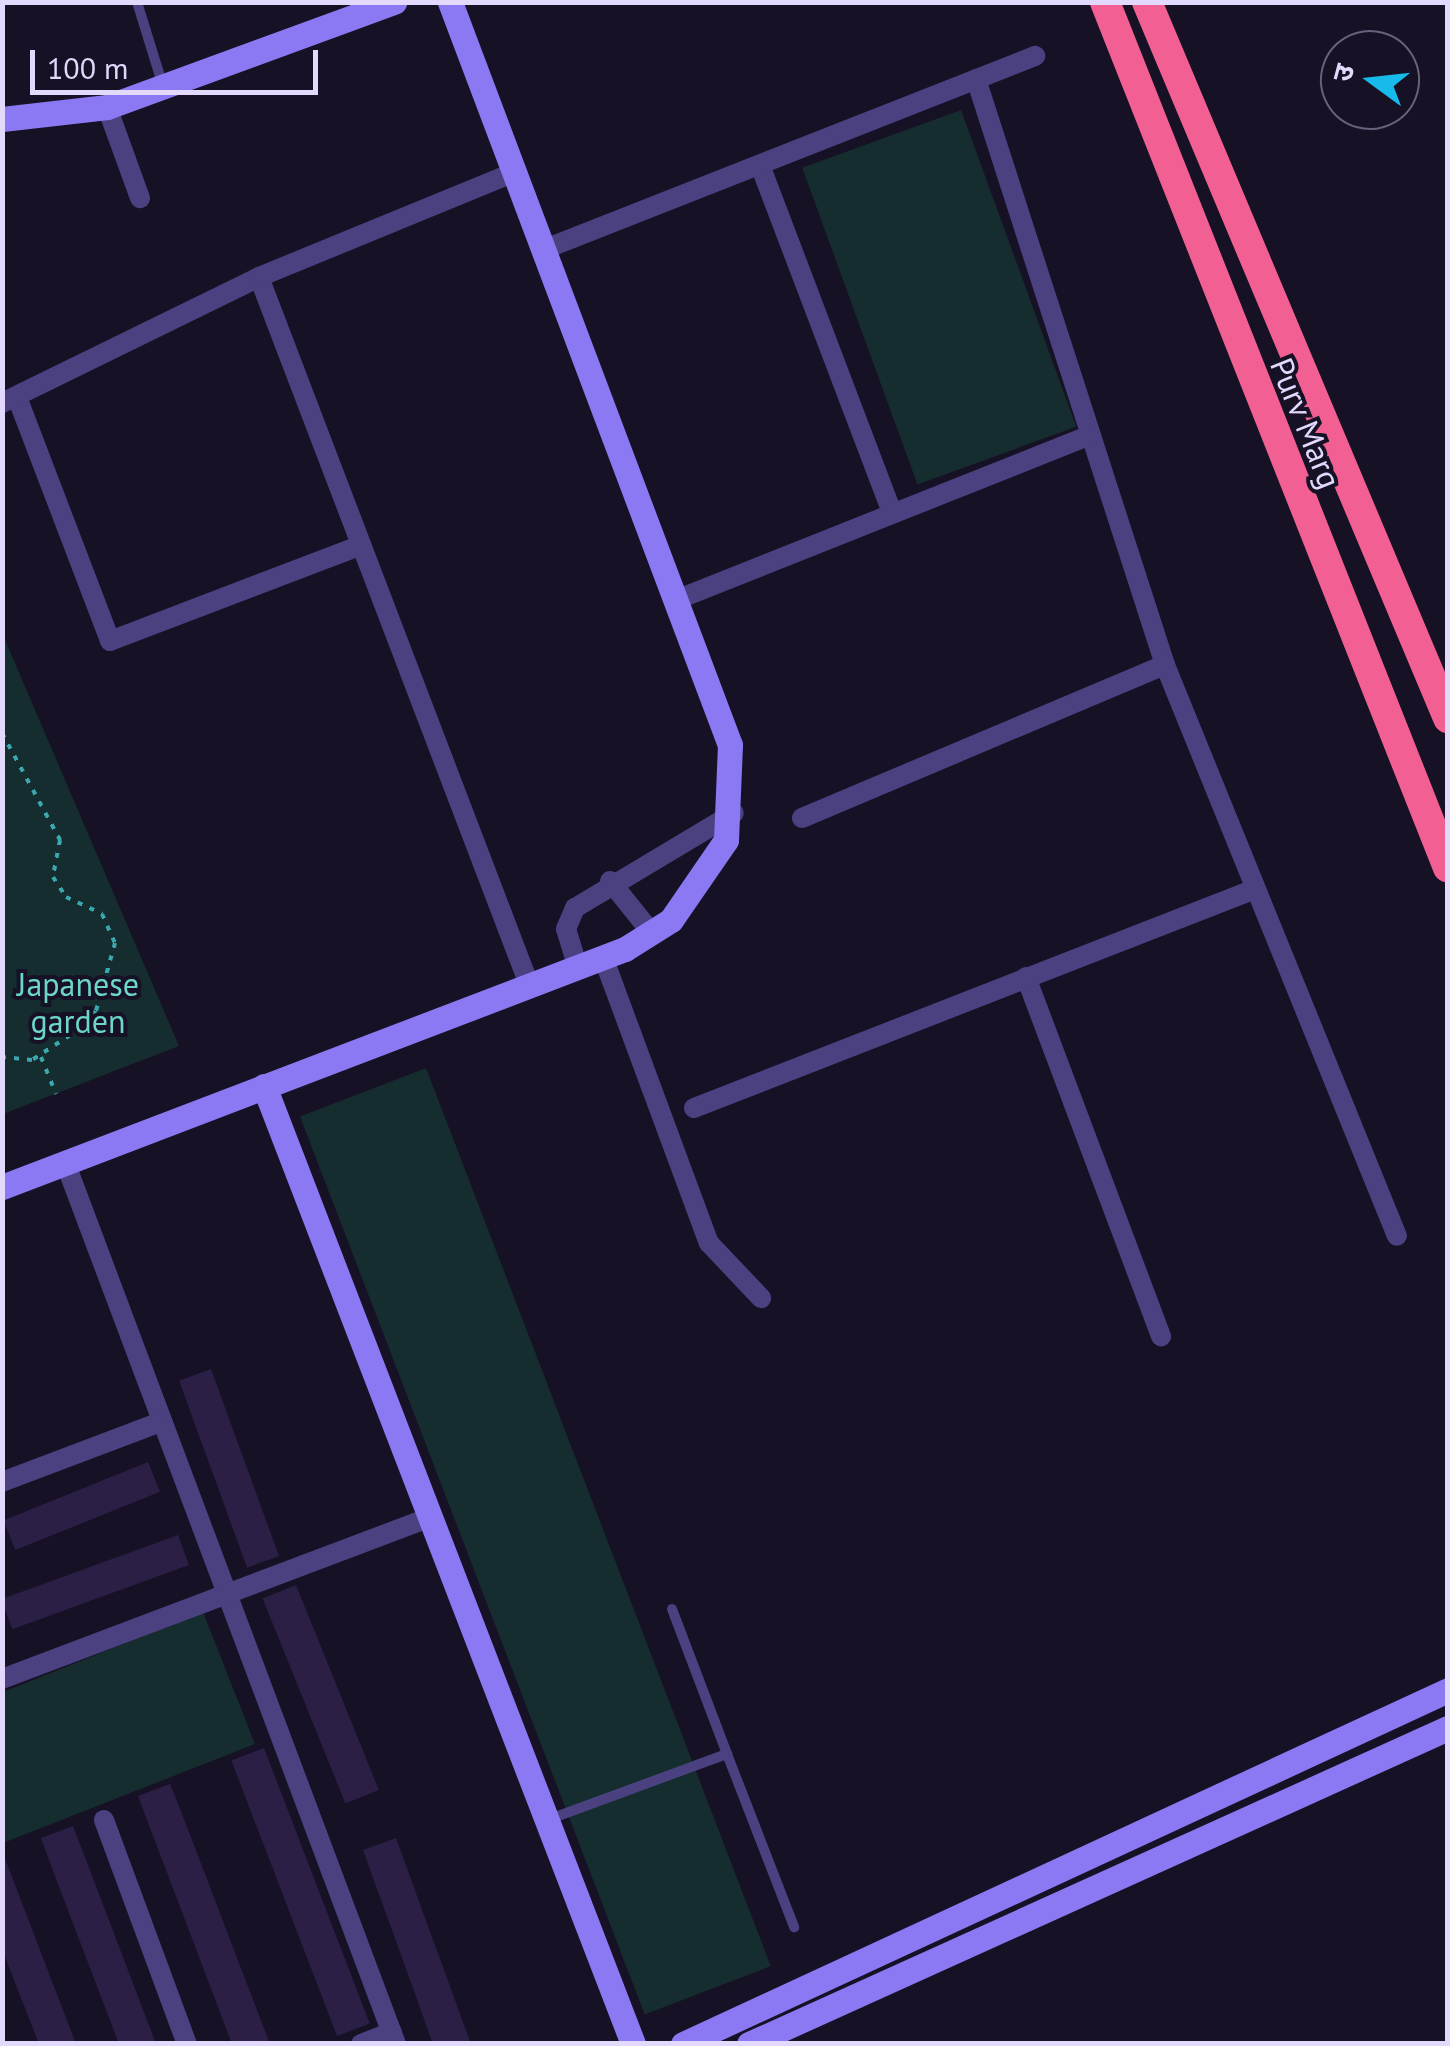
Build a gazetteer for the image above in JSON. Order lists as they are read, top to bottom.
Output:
{
  "streets": {
    "highway": ["Purv Marg"]
  },
  "parks": ["Japanese garden"],
  "scale_bar": "100 m",
  "north": "left"
}
